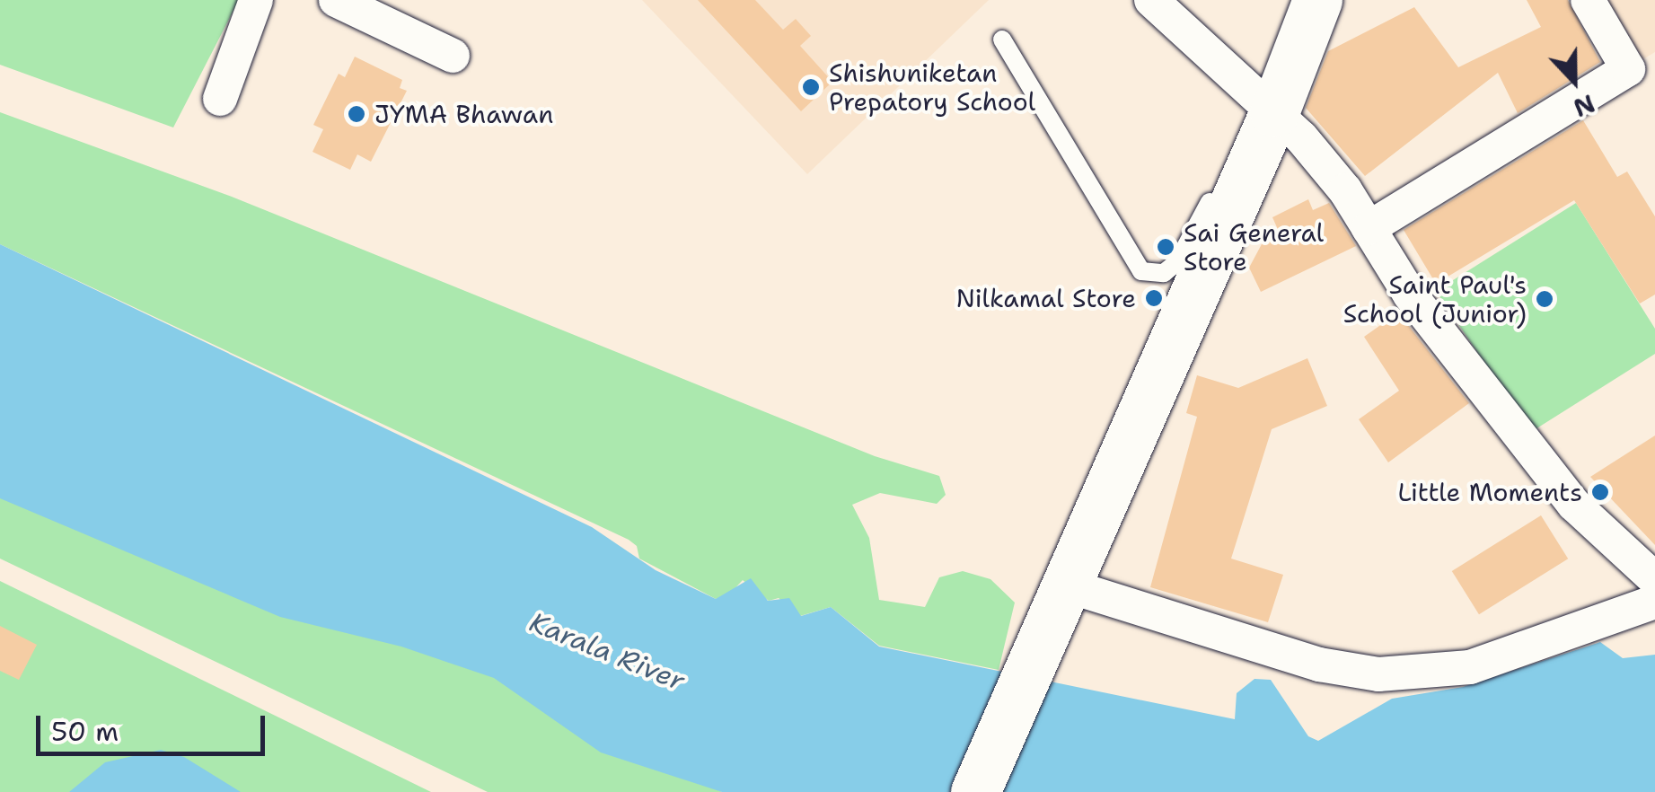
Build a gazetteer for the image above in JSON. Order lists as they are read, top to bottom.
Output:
{
  "water": ["Karala River"],
  "places": [
    "Shishuniketan Prepatory School",
    "JYMA Bhawan",
    "Sai General Store",
    "Nilkamal Store",
    "Saint Paul's School (Junior)",
    "Little Moments"
  ],
  "scale_bar": "50 m",
  "north": "bottom"
}
